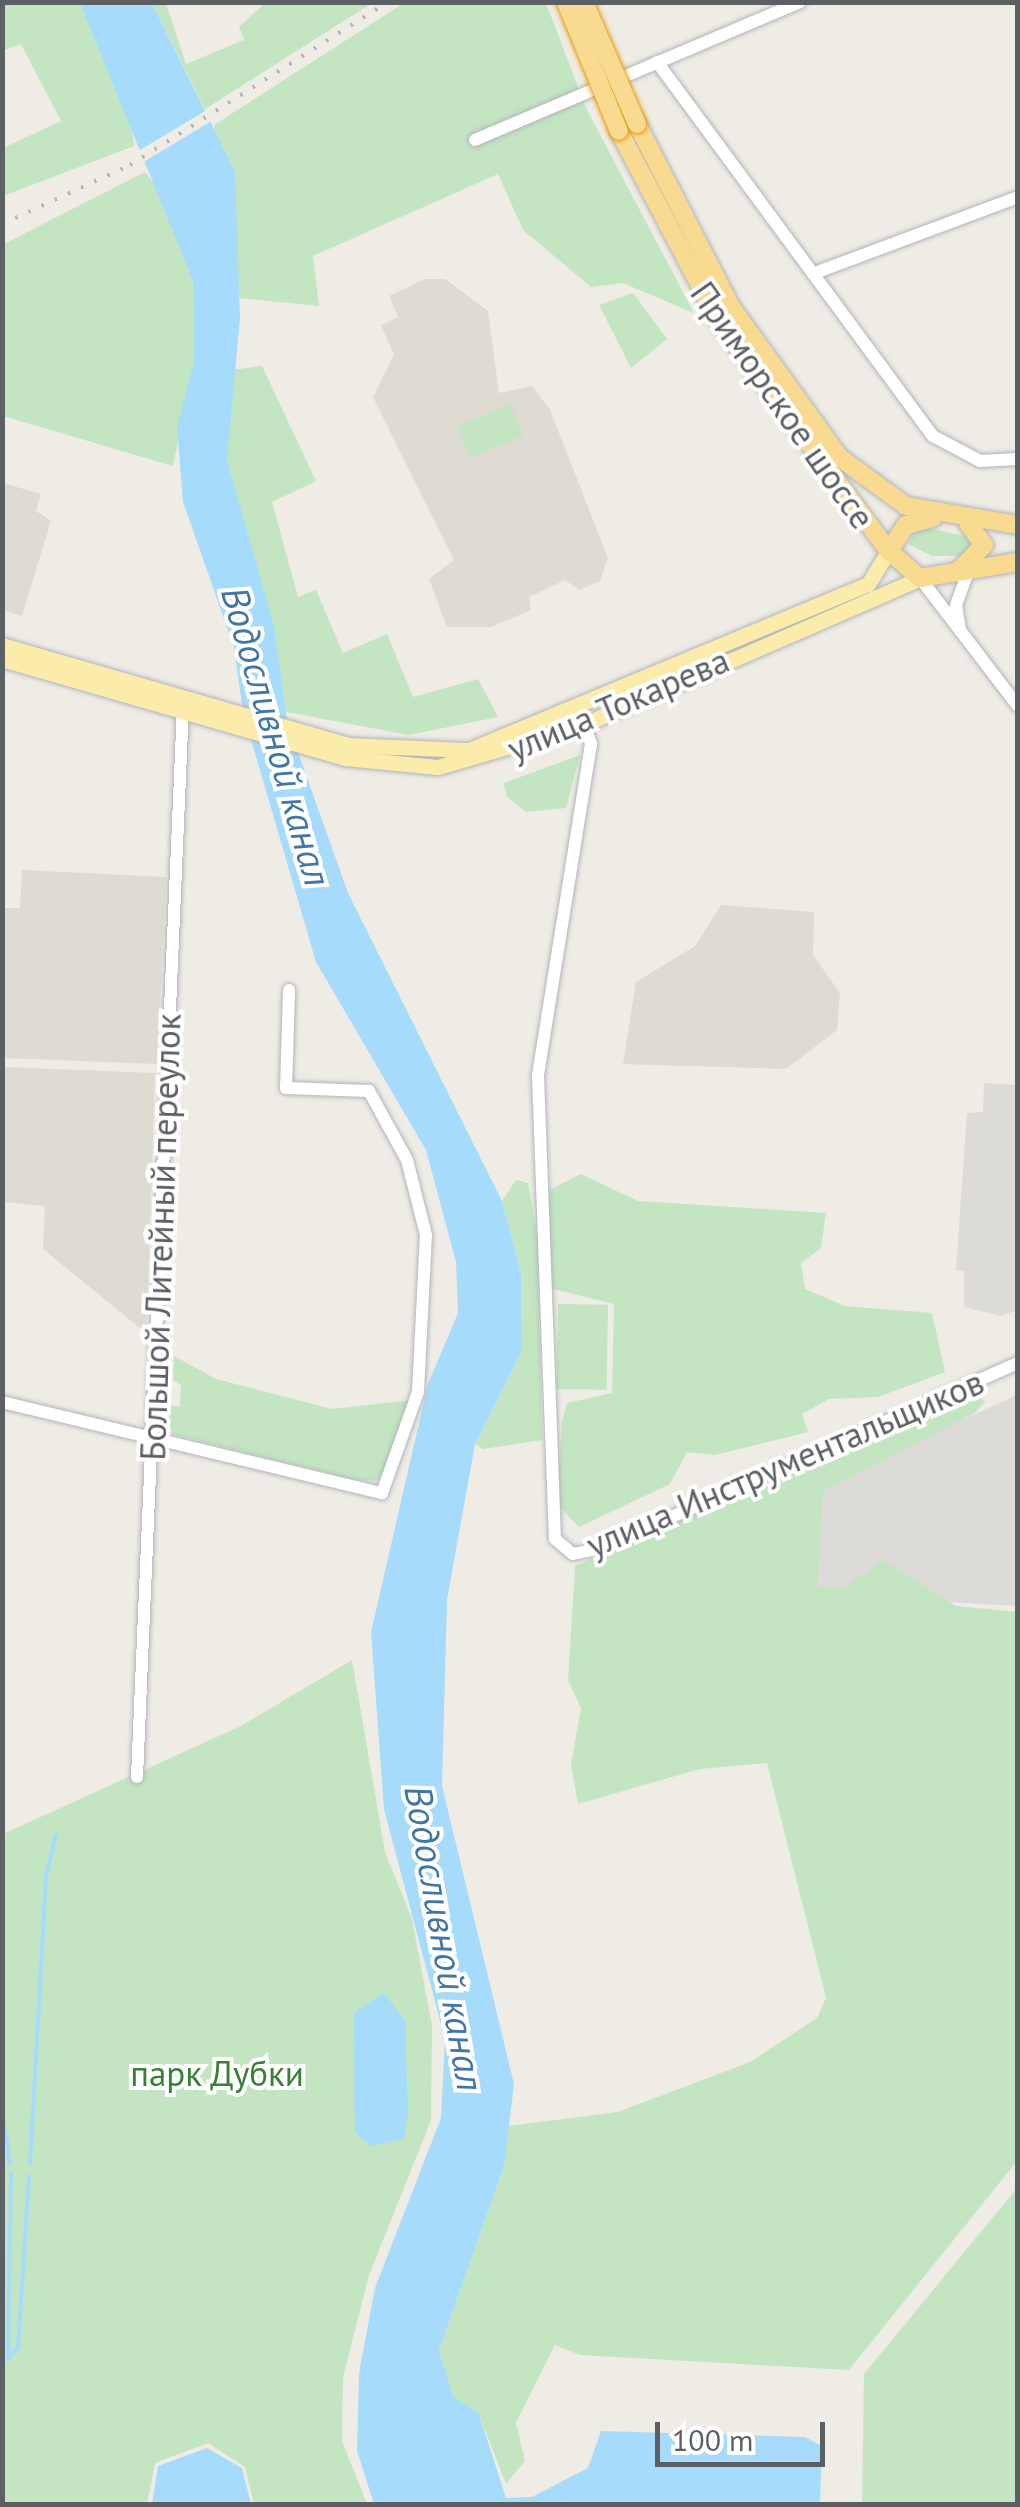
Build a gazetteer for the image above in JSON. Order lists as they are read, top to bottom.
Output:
{
  "streets": {
    "highway": ["Приморское шоссе"],
    "main road": ["улица Токарева"],
    "street": ["Большой Литейный переулок", "улица Инструментальщиков"]
  },
  "crossings": [
    ["Приморское шоссе", "улица Токарева"],
    ["улица Токарева", "Большой Литейный переулок"],
    ["улица Токарева", "улица Инструментальщиков"]
  ],
  "water": ["Водосливной канал"],
  "parks": ["парк Дубки"],
  "scale_bar": "100 m"
}
